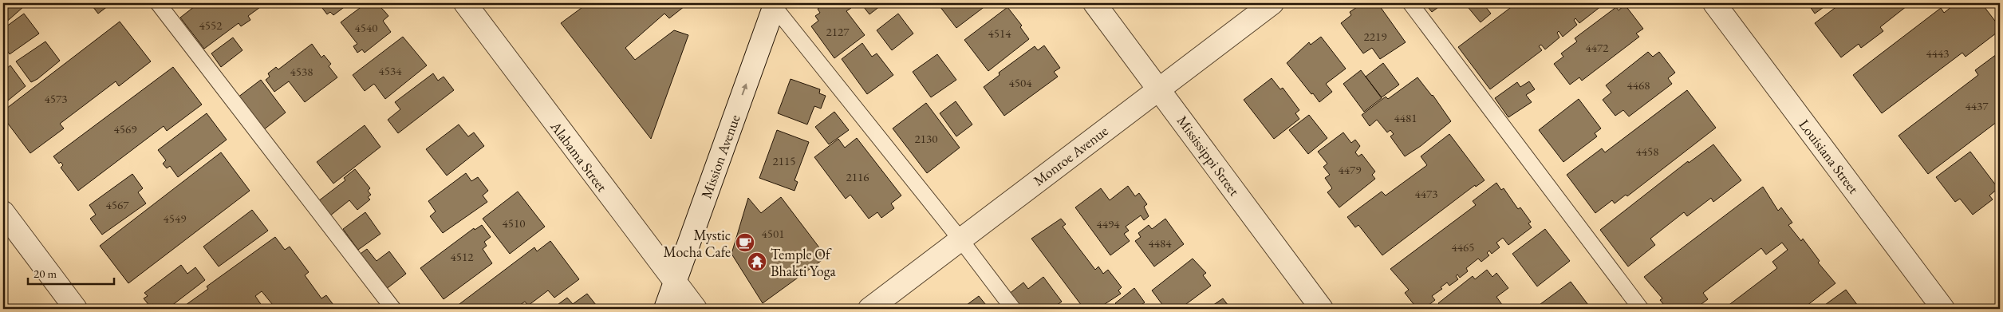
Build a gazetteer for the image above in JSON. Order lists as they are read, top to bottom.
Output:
{
  "streets": {
    "street": [
      "Monroe Avenue",
      "Mississippi Street",
      "Alabama Street",
      "Mission Avenue",
      "Louisiana Street"
    ]
  },
  "crossings": [
    ["Monroe Avenue", "Mississippi Street"],
    ["Alabama Street", "Mission Avenue"]
  ],
  "one_way": ["Mission Avenue"],
  "places": {
    "cafe": ["Mystic Mocha Cafe"],
    "temple": ["Temple Of Bhakti Yoga"]
  },
  "house_numbers": [
    "4552",
    "4540",
    "2127",
    "4514",
    "2219",
    "4472",
    "4443",
    "4534",
    "4538",
    "4504",
    "4468",
    "4573",
    "4437",
    "4481",
    "4569",
    "2130",
    "4458",
    "2115",
    "4479",
    "2116",
    "4473",
    "4567",
    "4549",
    "4510",
    "4494",
    "4501",
    "4484",
    "4465",
    "4512"
  ],
  "scale_bar": "20 m"
}
